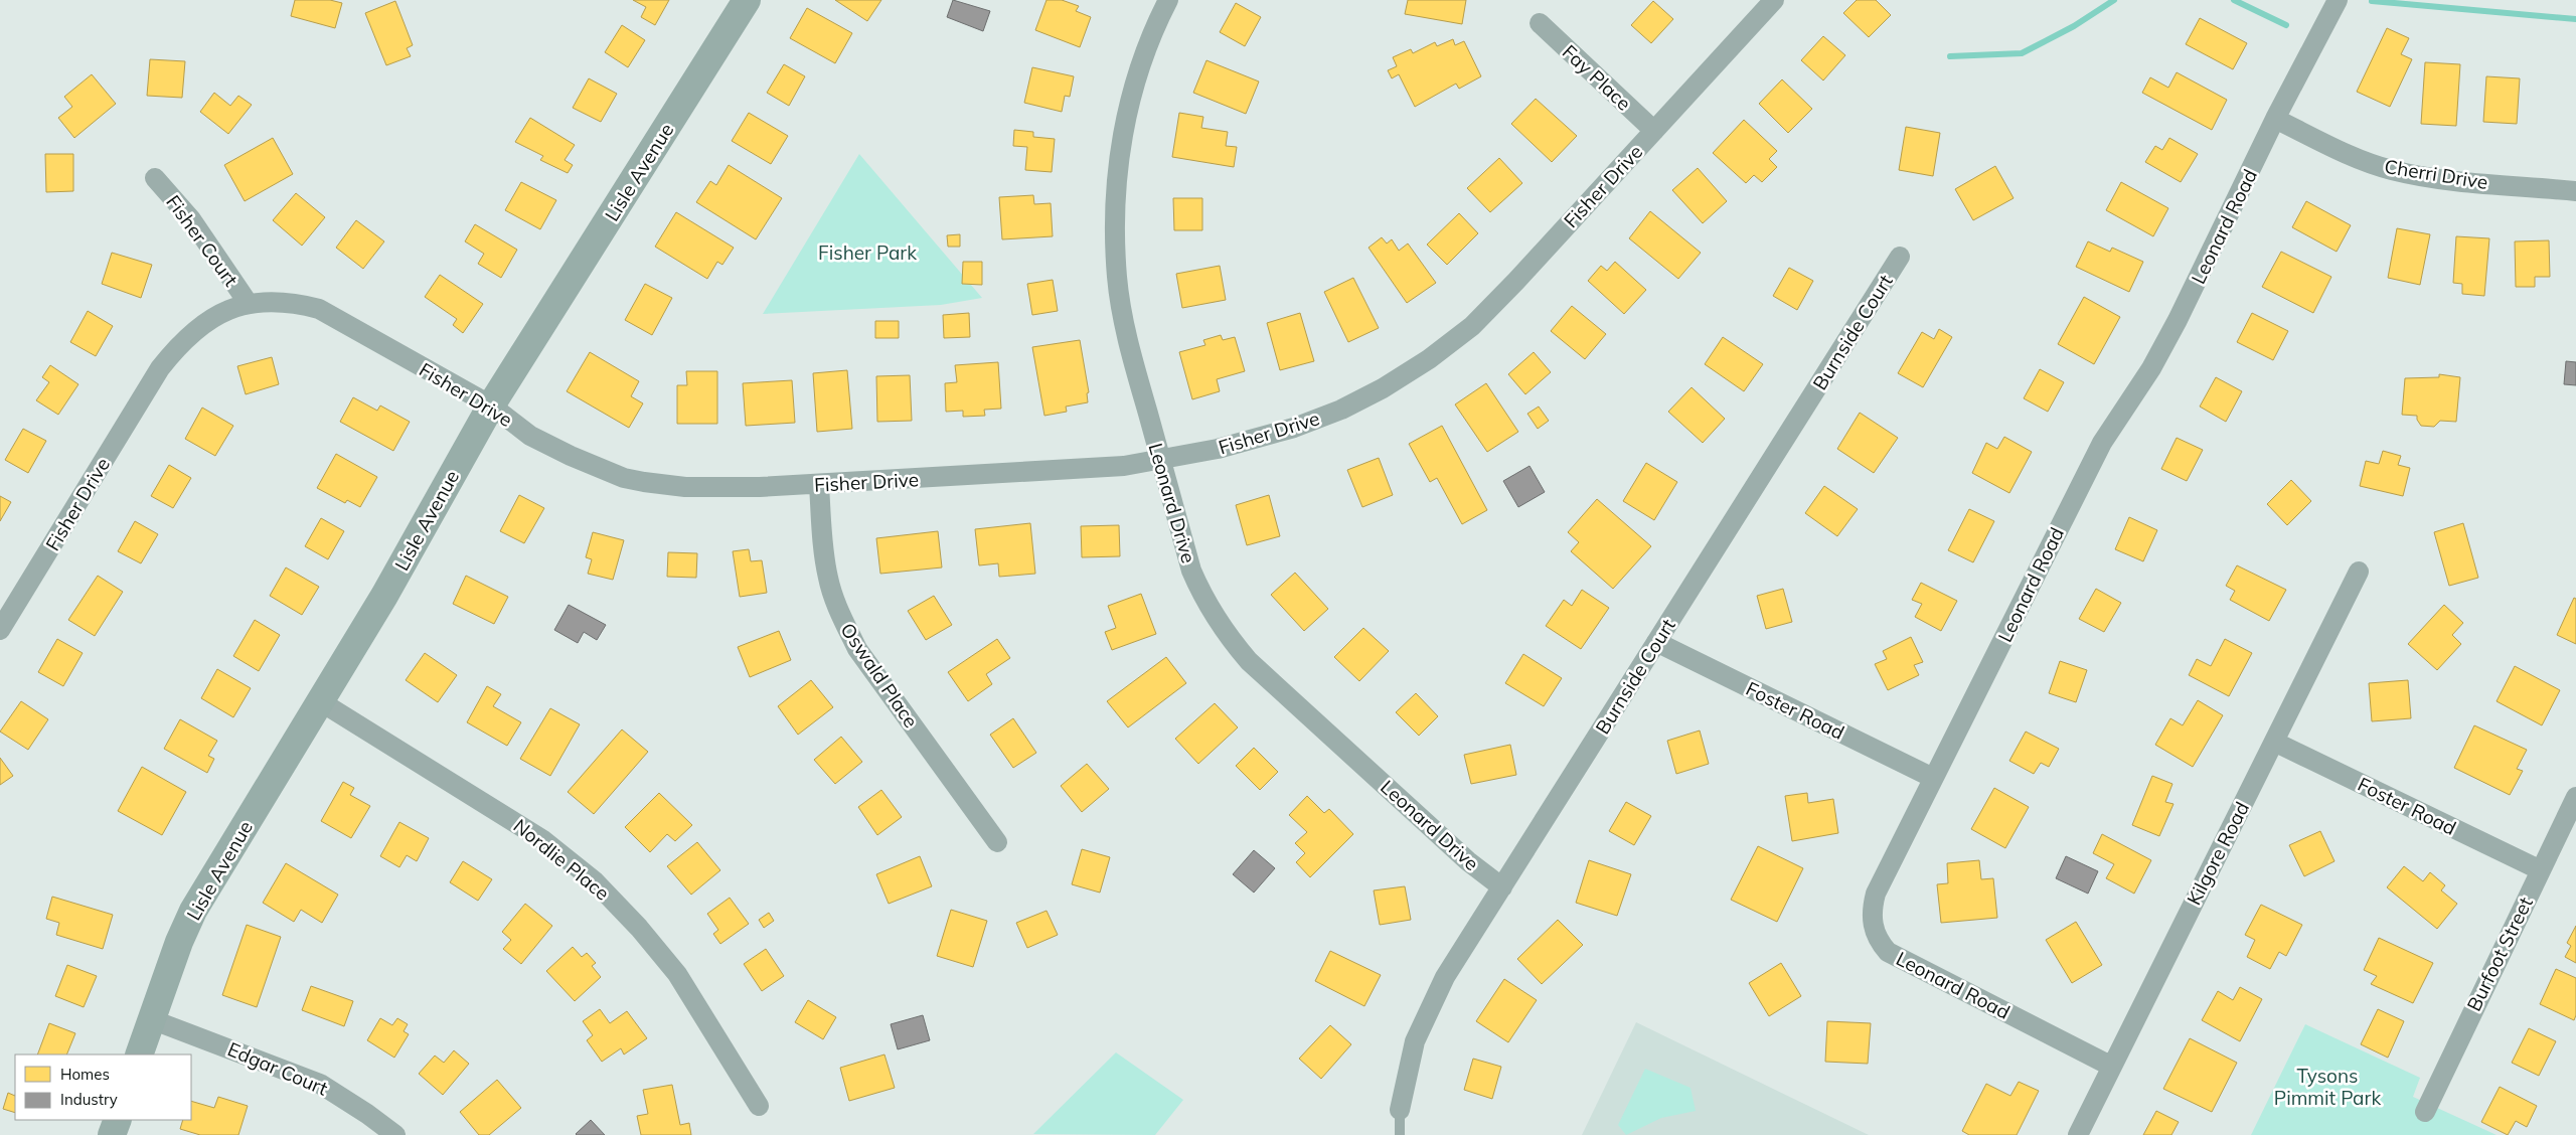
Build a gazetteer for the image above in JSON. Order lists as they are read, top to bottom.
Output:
{
  "streets": {
    "street": [
      "Fay Place",
      "Lisle Avenue",
      "Cherri Drive",
      "Fisher Drive",
      "Leonard Road",
      "Fisher Court",
      "Burnside Court",
      "Leonard Drive",
      "Oswald Place",
      "Foster Road",
      "Kilgore Road",
      "Nordlie Place",
      "Burfoot Street",
      "Edgar Court"
    ]
  },
  "crossings": [
    ["Fay Place", "Fisher Drive"],
    ["Lisle Avenue", "Fisher Drive"],
    ["Lisle Avenue", "Nordlie Place"],
    ["Lisle Avenue", "Edgar Court"],
    ["Cherri Drive", "Leonard Road"],
    ["Fisher Drive", "Fisher Court"],
    ["Fisher Drive", "Leonard Drive"],
    ["Fisher Drive", "Oswald Place"],
    ["Leonard Road", "Foster Road"],
    ["Leonard Road", "Kilgore Road"],
    ["Burnside Court", "Leonard Drive"],
    ["Burnside Court", "Foster Road"],
    ["Foster Road", "Kilgore Road"],
    ["Foster Road", "Burfoot Street"]
  ],
  "parks": ["Fisher Park", "Tysons Pimmit Park"],
  "legend": ["Homes", "Industry"]
}
